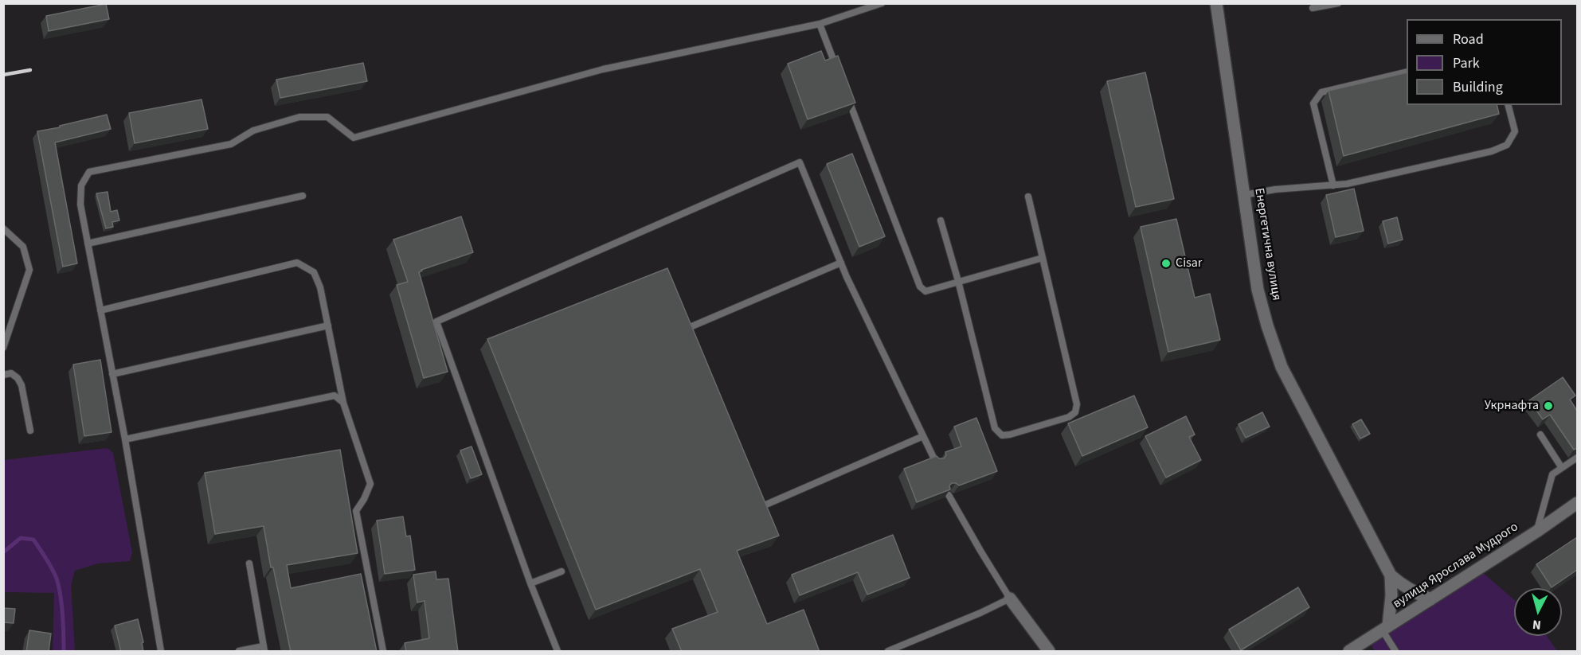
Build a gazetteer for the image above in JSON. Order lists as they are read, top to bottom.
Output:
{
  "streets": {
    "street": ["Енергетична вулиця", "вулиця Ярослава Мудрого"]
  },
  "crossings": [
    ["Енергетична вулиця", "вулиця Ярослава Мудрого"]
  ],
  "places": ["Cisar", "Укрнафта"],
  "legend": ["Road", "Park", "Building"],
  "north": "bottom"
}
